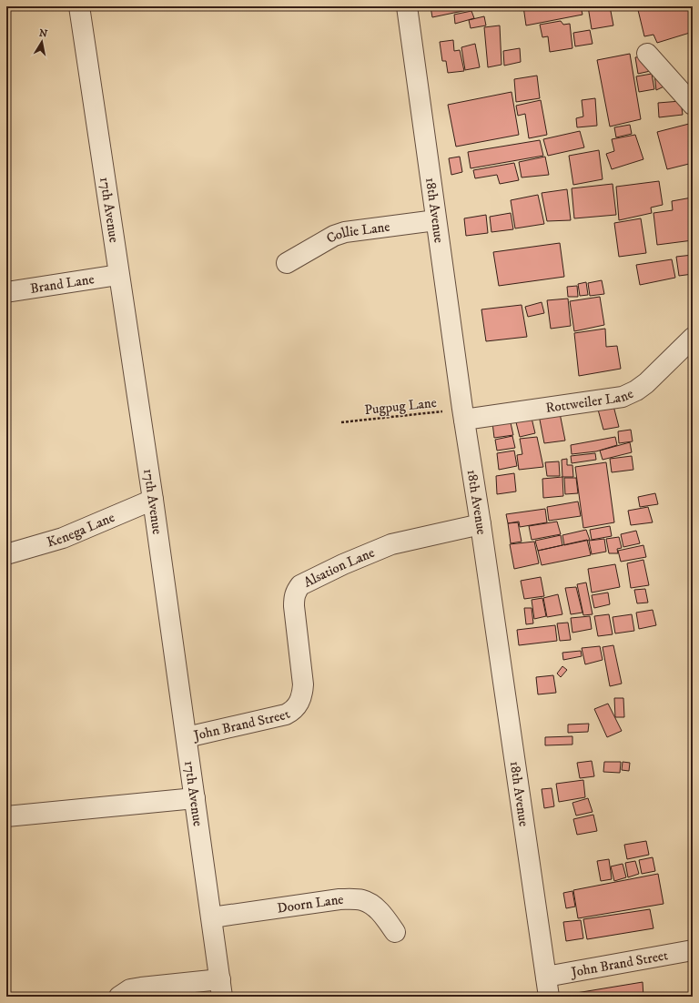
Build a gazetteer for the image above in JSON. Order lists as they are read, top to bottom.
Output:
{
  "streets": {
    "street": [
      "17th Avenue",
      "18th Avenue",
      "Collie Lane",
      "Brand Lane",
      "Rottweiler Lane",
      "Kenega Lane",
      "Alsation Lane",
      "John Brand Street",
      "Doorn Lane"
    ],
    "path": ["Pugpug Lane"]
  },
  "crossings": [
    ["17th Avenue", "Brand Lane"],
    ["17th Avenue", "Kenega Lane"],
    ["17th Avenue", "John Brand Street"],
    ["17th Avenue", "Doorn Lane"],
    ["18th Avenue", "Collie Lane"],
    ["18th Avenue", "Rottweiler Lane"],
    ["18th Avenue", "Pugpug Lane"],
    ["18th Avenue", "Alsation Lane"],
    ["18th Avenue", "John Brand Street"],
    ["Rottweiler Lane", "Pugpug Lane"],
    ["Alsation Lane", "John Brand Street"]
  ],
  "north": "top"
}
